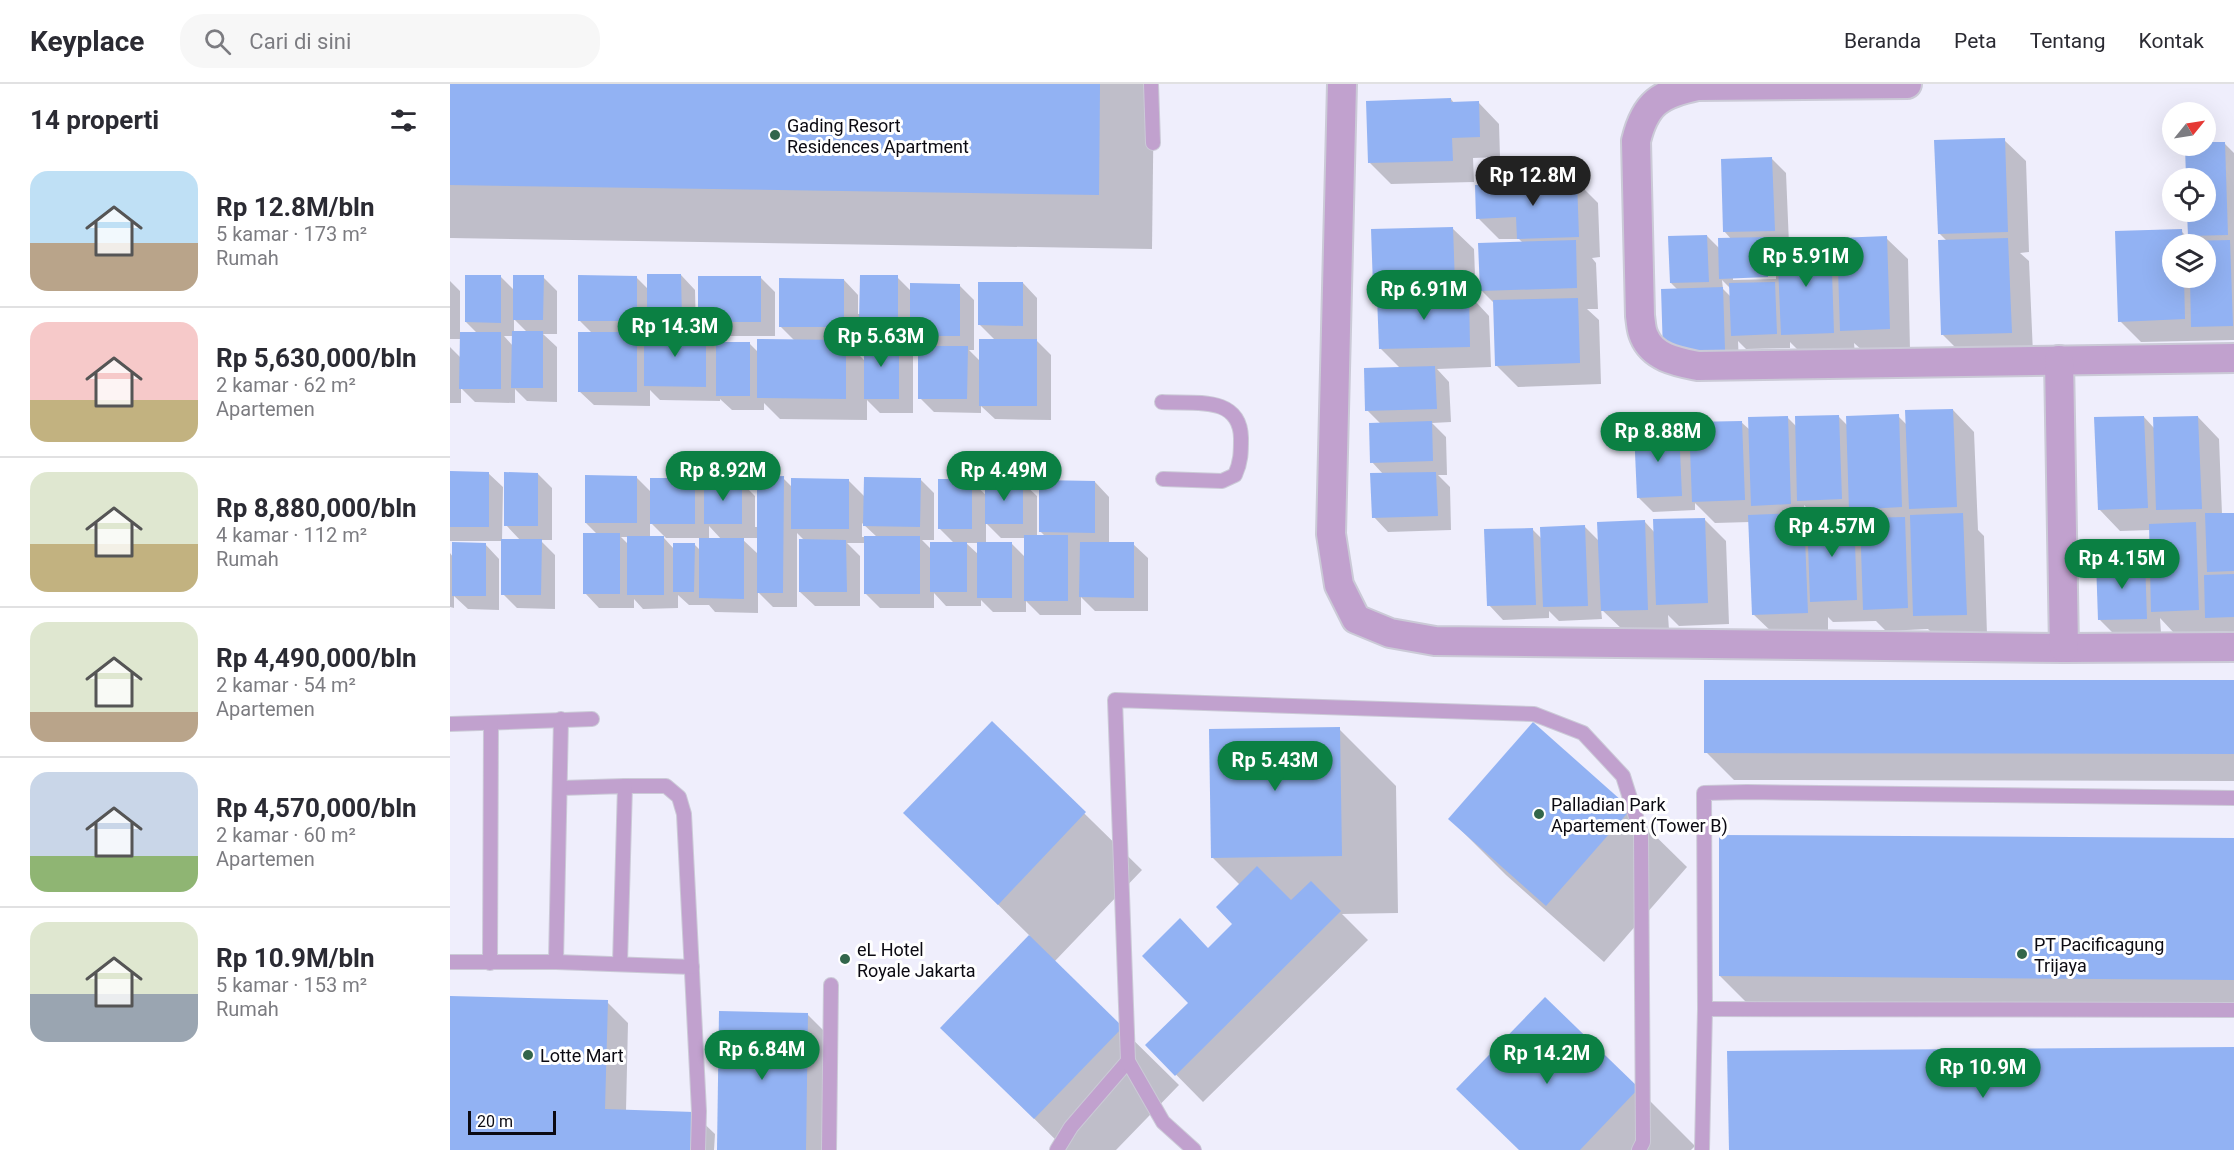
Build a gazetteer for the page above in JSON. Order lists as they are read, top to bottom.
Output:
{
  "places": [
    "Gading Resort Residences Apartment",
    "Palladian Park Apartement (Tower B)",
    "PT Pacificagung Trijaya",
    "eL Hotel Royale Jakarta",
    "Lotte Mart"
  ],
  "scale_bar": "20 m",
  "north": "top right",
  "page": {
    "header": "Keyplace",
    "search": "Cari di sini",
    "nav": [
      "Beranda",
      "Peta",
      "Tentang",
      "Kontak"
    ],
    "heading": "14 properti",
    "list": [
      {
        "name": "Rp 12.8M/bln",
        "note": "5 kamar · 173 m² · Rumah"
      },
      {
        "name": "Rp 5,630,000/bln",
        "note": "2 kamar · 62 m² · Apartemen"
      },
      {
        "name": "Rp 8,880,000/bln",
        "note": "4 kamar · 112 m² · Rumah"
      },
      {
        "name": "Rp 4,490,000/bln",
        "note": "2 kamar · 54 m² · Apartemen"
      },
      {
        "name": "Rp 4,570,000/bln",
        "note": "2 kamar · 60 m² · Apartemen"
      },
      {
        "name": "Rp 10.9M/bln",
        "note": "5 kamar · 153 m² · Rumah"
      }
    ],
    "price": [
      "Rp 12.8M",
      "Rp 5.91M",
      "Rp 6.91M",
      "Rp 14.3M",
      "Rp 5.63M",
      "Rp 8.88M",
      "Rp 8.92M",
      "Rp 4.49M",
      "Rp 4.57M",
      "Rp 4.15M",
      "Rp 5.43M",
      "Rp 6.84M",
      "Rp 14.2M",
      "Rp 10.9M"
    ],
    "scale": "20 m"
  }
}
